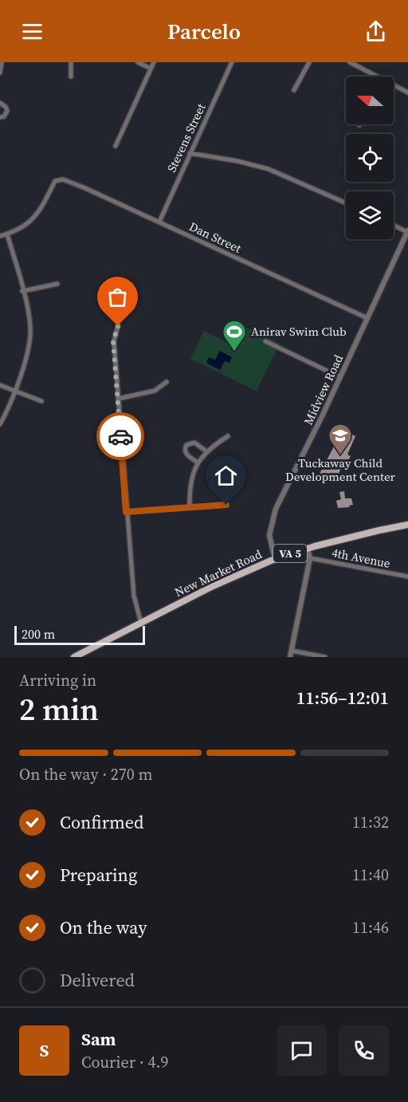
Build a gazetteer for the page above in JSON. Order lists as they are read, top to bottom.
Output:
{
  "streets": {
    "main road": ["VA 5", "New Market Road"],
    "street": [
      "Stevens Street",
      "Dan Street",
      "Midview Road",
      "4th Avenue"
    ]
  },
  "crossings": [
    ["Stevens Street", "Dan Street"],
    ["Dan Street", "Midview Road"],
    ["Midview Road", "New Market Road"]
  ],
  "places": {
    "sports": ["Anirav Swim Club"],
    "school or university": ["Tuckaway Child Development Center"]
  },
  "scale_bar": "200 m",
  "north": "left",
  "page": {
    "header": "Parcelo",
    "scale": "200 m",
    "heading": ["2 min", "Arriving in", "11:56–12:01"],
    "panel": ["Sam", "Courier · 4.9"],
    "bar": "On the way · 270 m",
    "list": [
      ["Confirmed", "11:32"],
      ["Preparing", "11:40"],
      ["On the way", "11:46"],
      "Delivered"
    ],
    "round": "S"
  }
}
